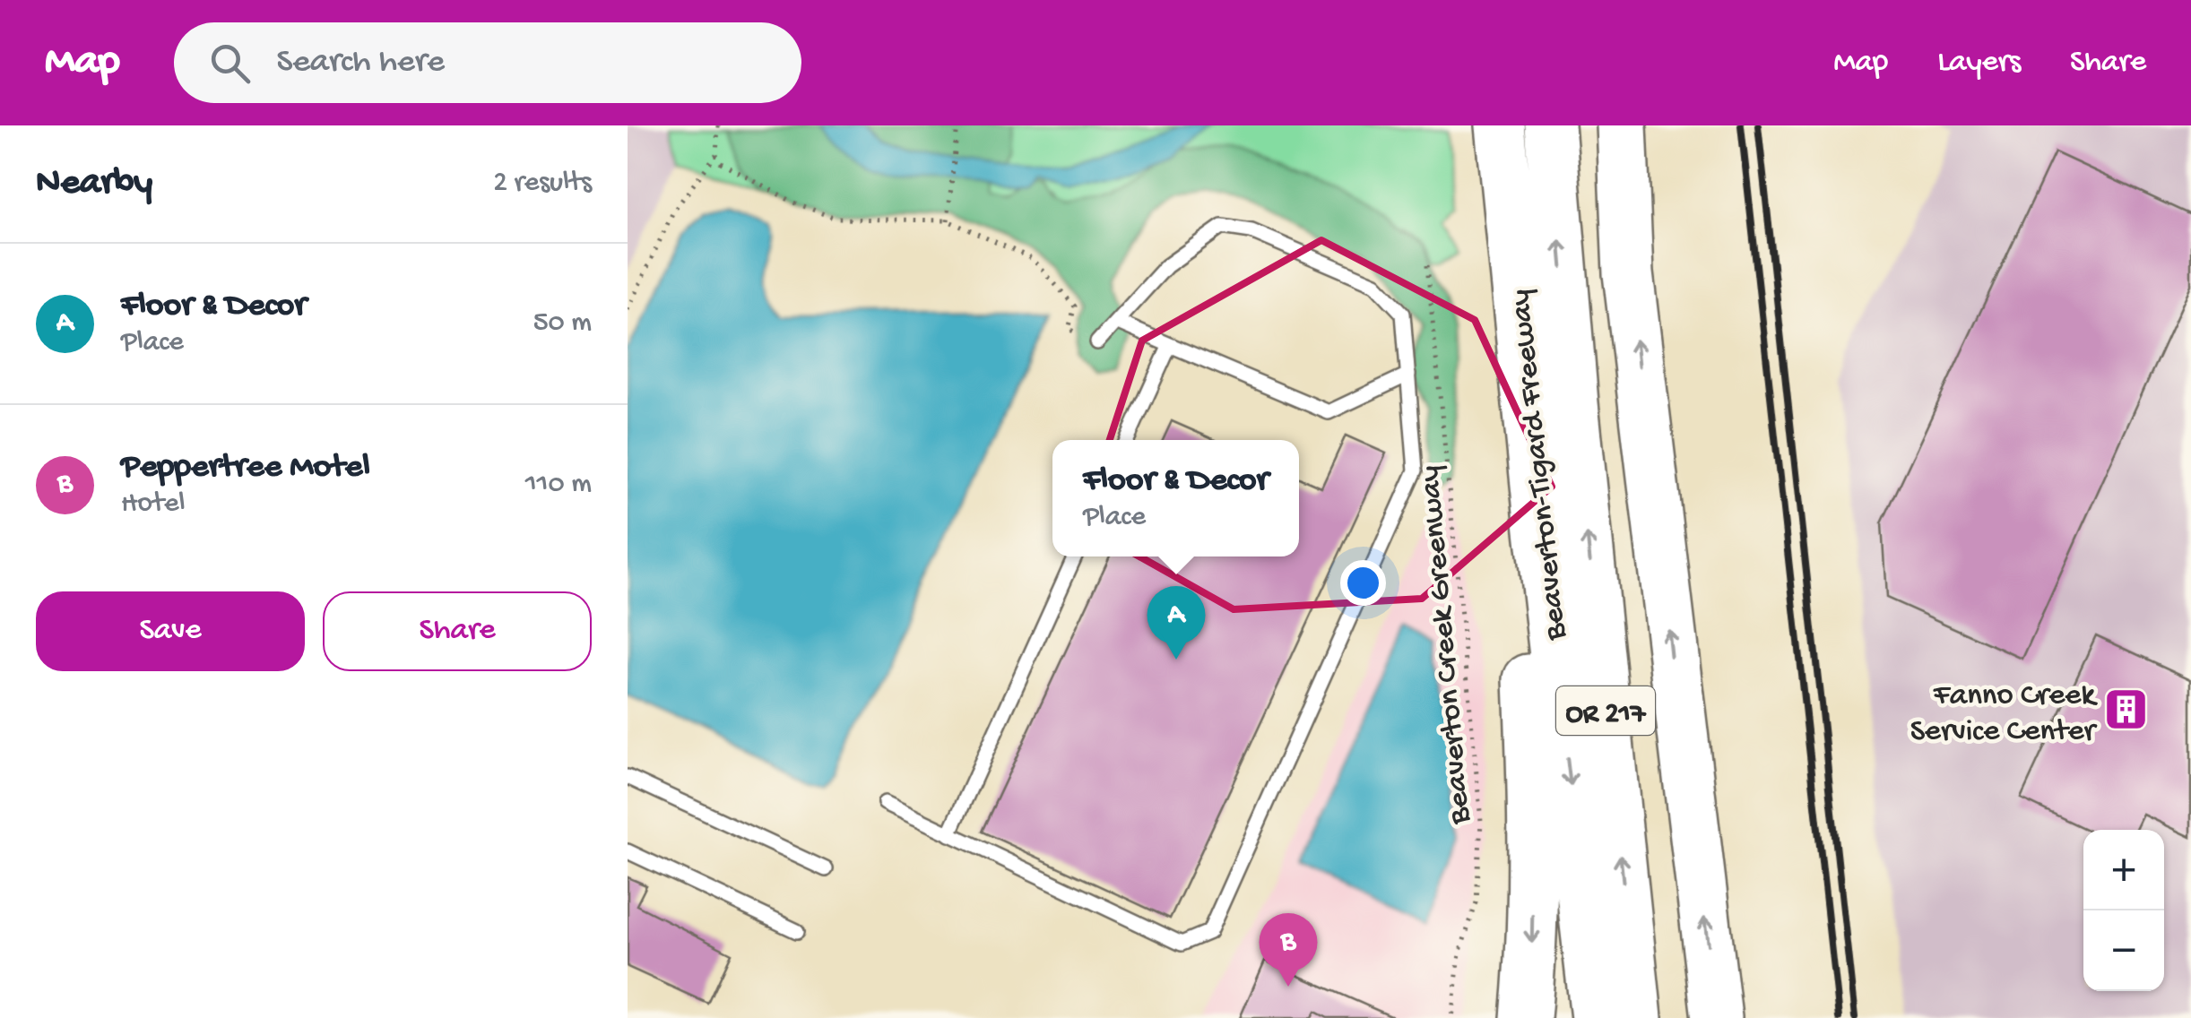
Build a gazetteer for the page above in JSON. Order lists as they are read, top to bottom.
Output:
{
  "streets": {
    "highway": ["Beaverton-Tigard Freeway", "OR 217"],
    "path": ["Beaverton Creek Greenway"]
  },
  "places": {
    "building": ["Fanno Creek Service Center"]
  },
  "page": {
    "header": "Map",
    "search": "Search here",
    "nav": ["Map", "Layers", "Share"],
    "heading": ["Nearby", "2 results"],
    "list": [
      {
        "mark": "A",
        "name": "Floor & Decor",
        "note": "Place",
        "value": "50 m"
      },
      {
        "mark": "B",
        "name": "Peppertree Motel",
        "note": "Hotel",
        "value": "110 m"
      }
    ],
    "popup": ["Floor & Decor", "Place"],
    "buttons": ["Save", "Share"],
    "pins": ["A", "B"],
    "map_buttons": ["+", "−"]
  }
}
